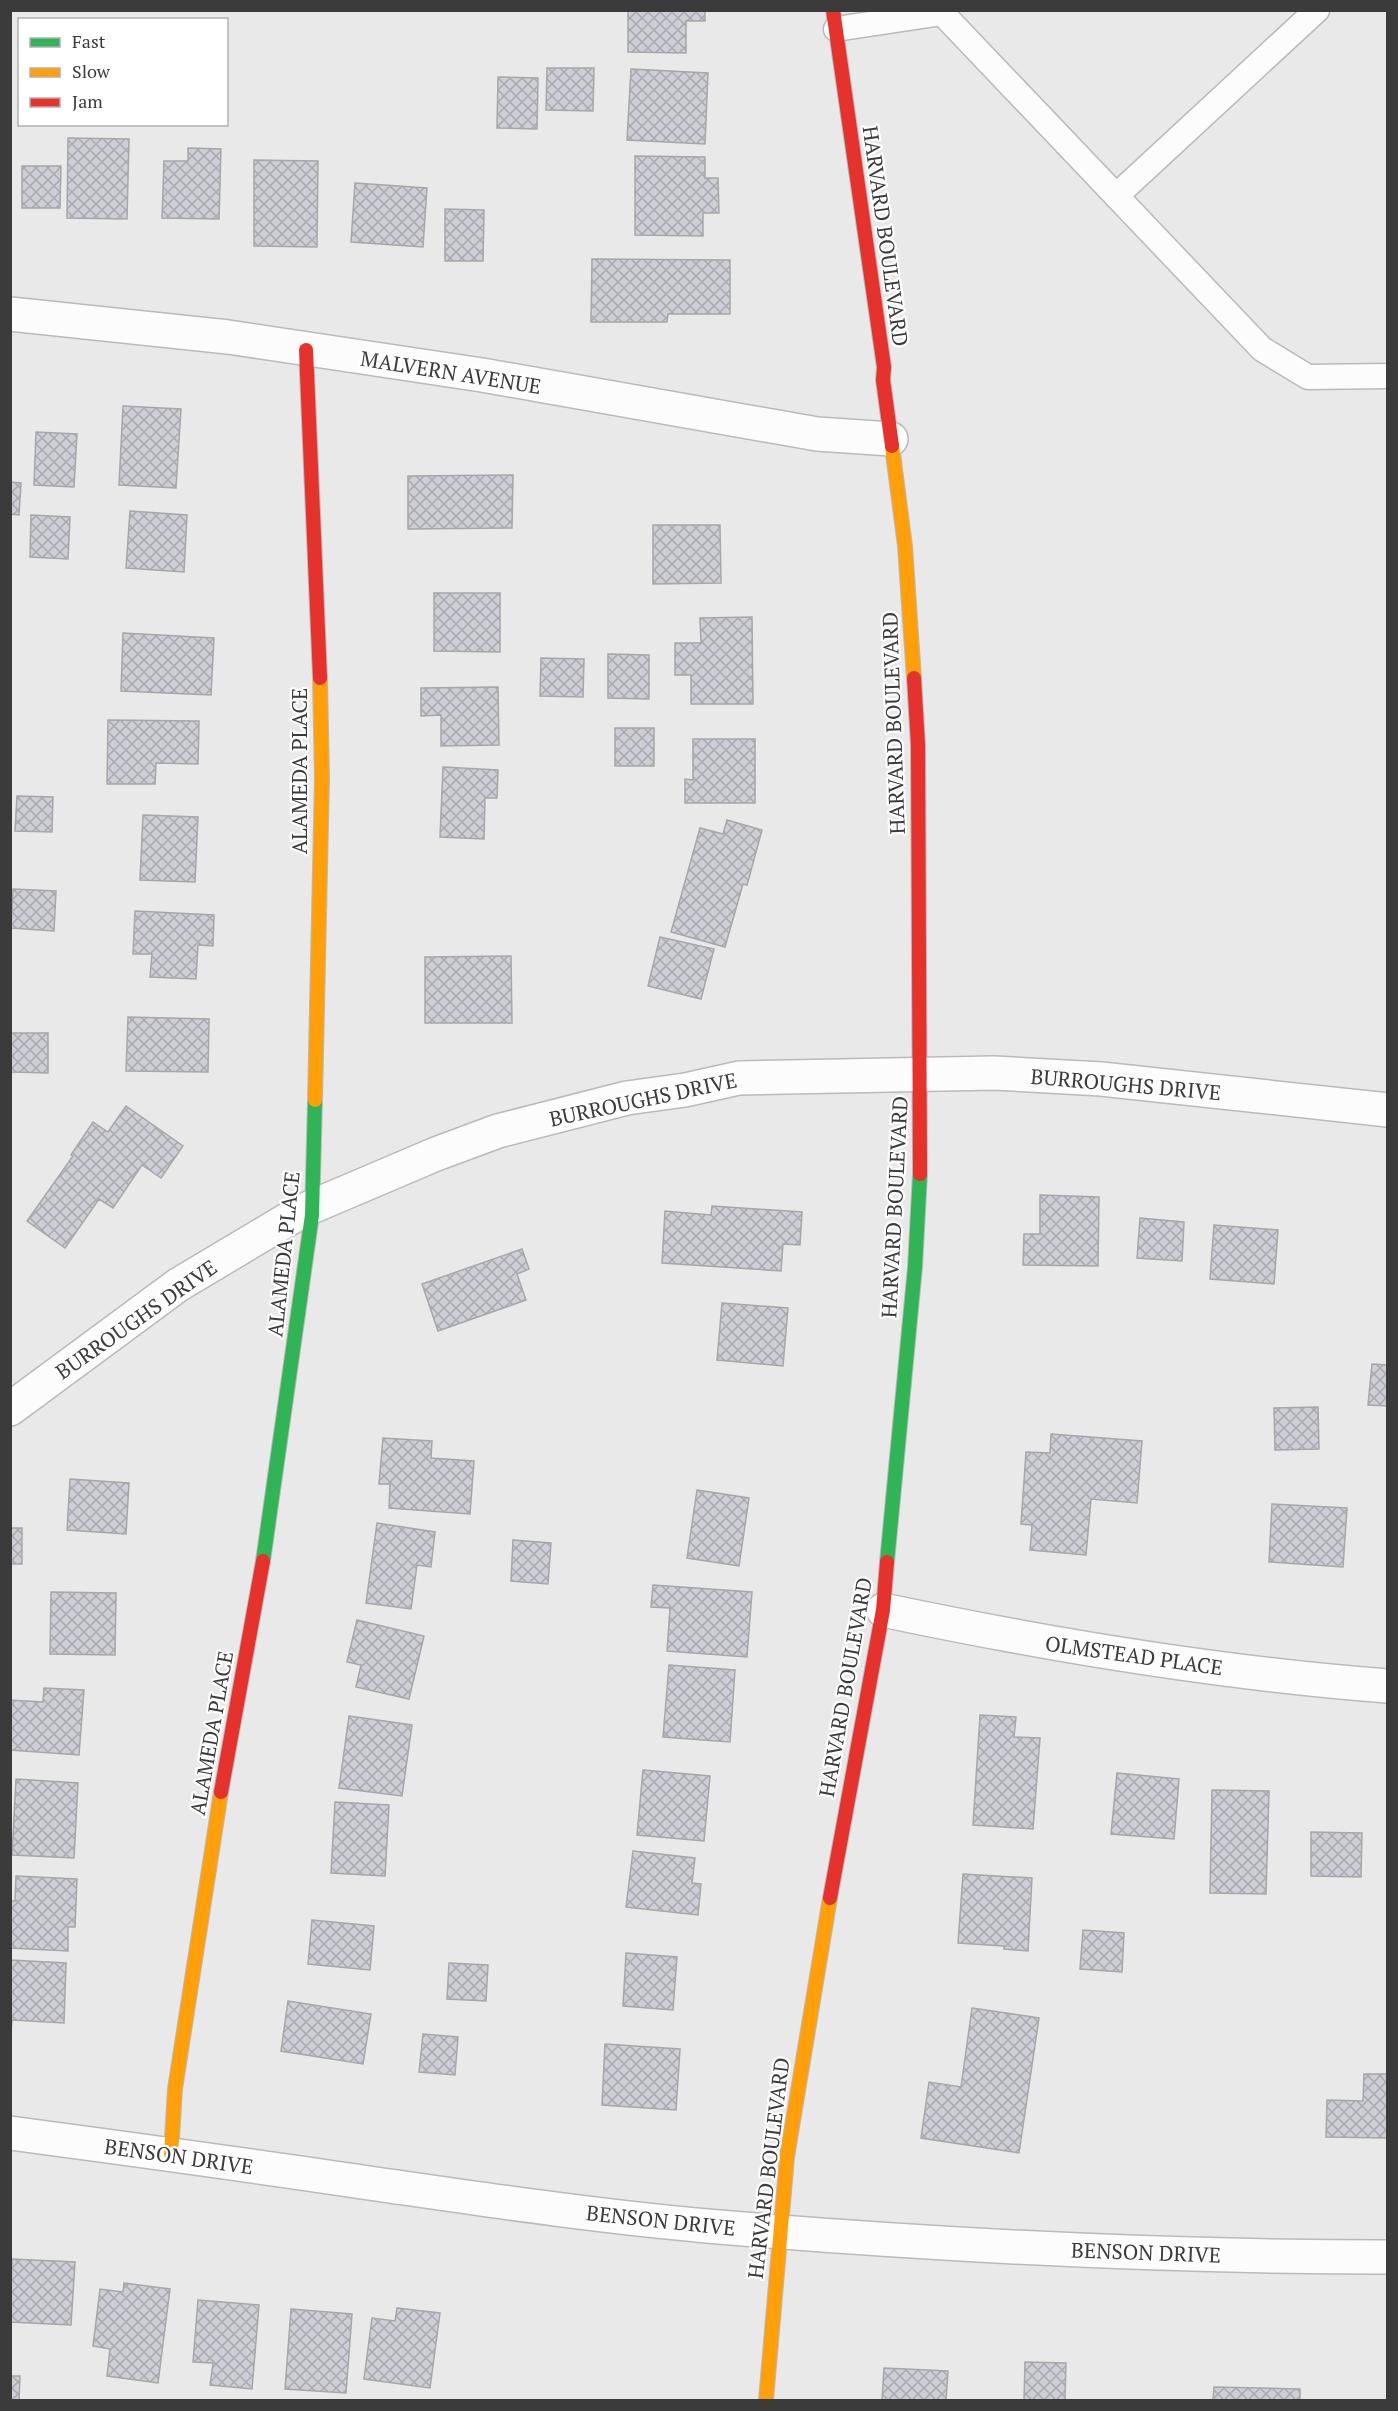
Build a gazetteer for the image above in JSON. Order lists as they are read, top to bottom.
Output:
{
  "streets": {
    "street": [
      "HARVARD BOULEVARD",
      "MALVERN AVENUE",
      "ALAMEDA PLACE",
      "BURROUGHS DRIVE",
      "OLMSTEAD PLACE",
      "BENSON DRIVE"
    ]
  },
  "crossings": [
    ["HARVARD BOULEVARD", "MALVERN AVENUE"],
    ["HARVARD BOULEVARD", "BURROUGHS DRIVE"],
    ["HARVARD BOULEVARD", "OLMSTEAD PLACE"],
    ["HARVARD BOULEVARD", "BENSON DRIVE"],
    ["MALVERN AVENUE", "ALAMEDA PLACE"],
    ["ALAMEDA PLACE", "BURROUGHS DRIVE"],
    ["ALAMEDA PLACE", "BENSON DRIVE"]
  ],
  "legend": ["Fast", "Slow", "Jam"]
}
